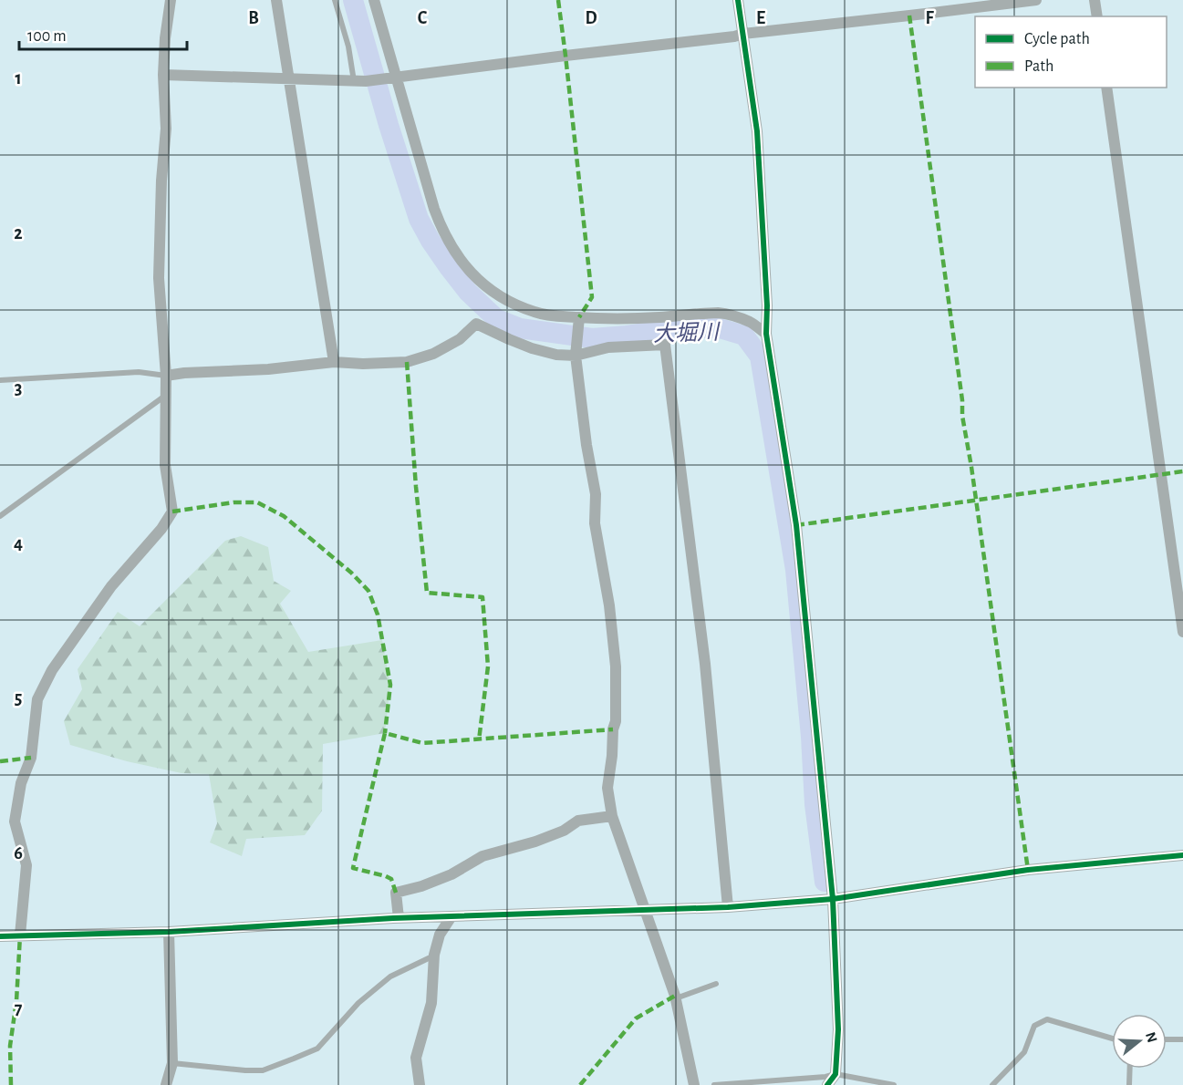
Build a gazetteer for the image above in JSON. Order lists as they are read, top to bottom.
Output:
{
  "water": ["大堀川"],
  "legend": ["Cycle path", "Path"],
  "scale_bar": "100 m",
  "north": "right",
  "grid": {
    "columns": [
      "B",
      "C",
      "D",
      "E",
      "F"
    ],
    "rows": [
      "1",
      "2",
      "3",
      "4",
      "5",
      "6",
      "7"
    ]
  }
}
